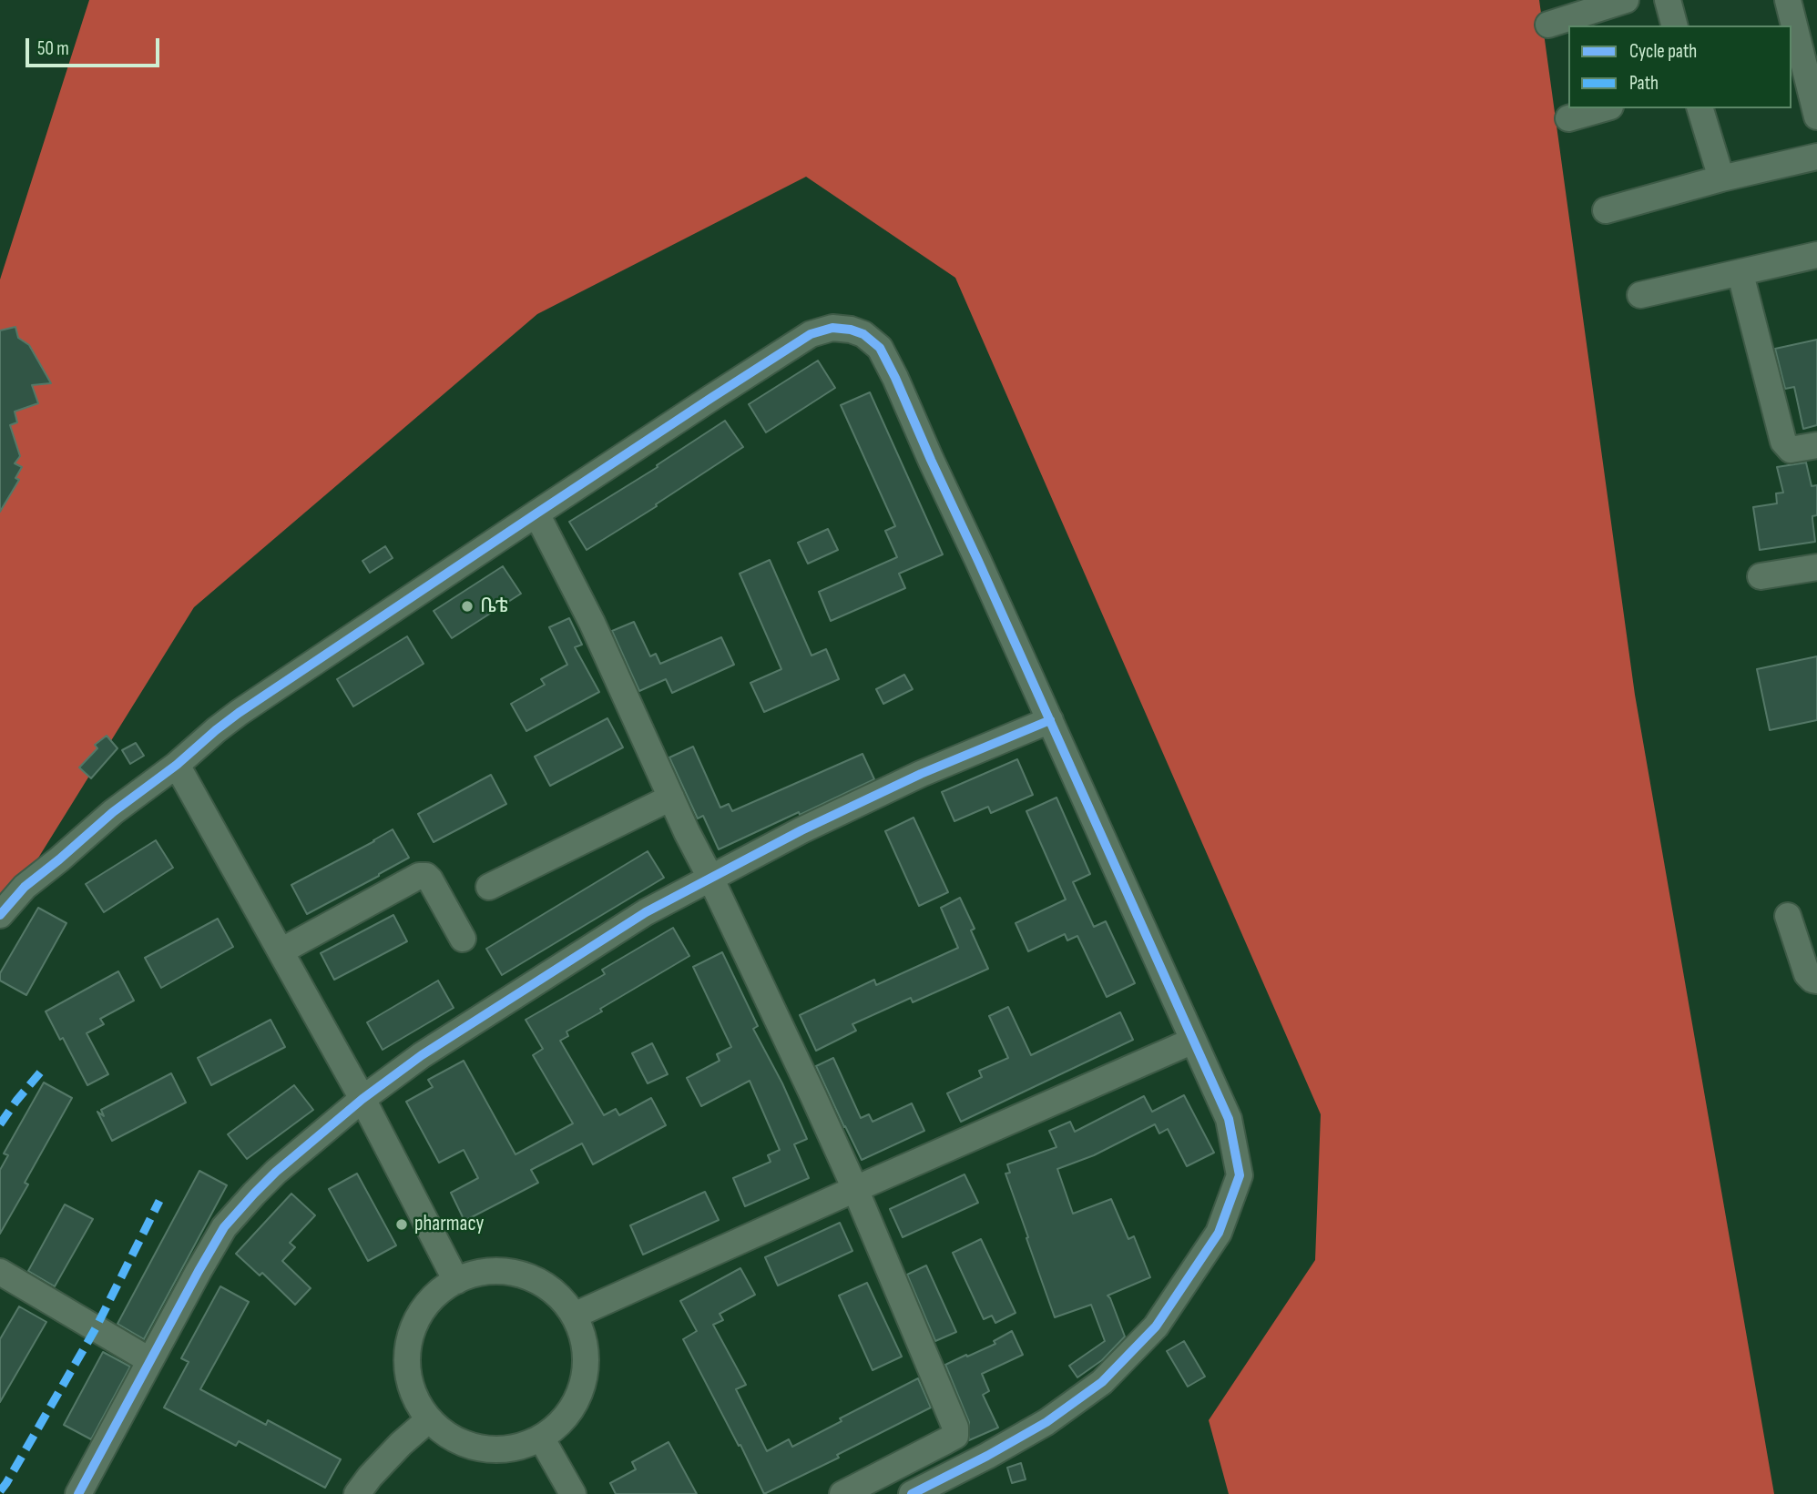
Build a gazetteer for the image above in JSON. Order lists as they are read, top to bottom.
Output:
{
  "places": ["ቤቴ", "pharmacy"],
  "legend": ["Cycle path", "Path"],
  "scale_bar": "50 m"
}
